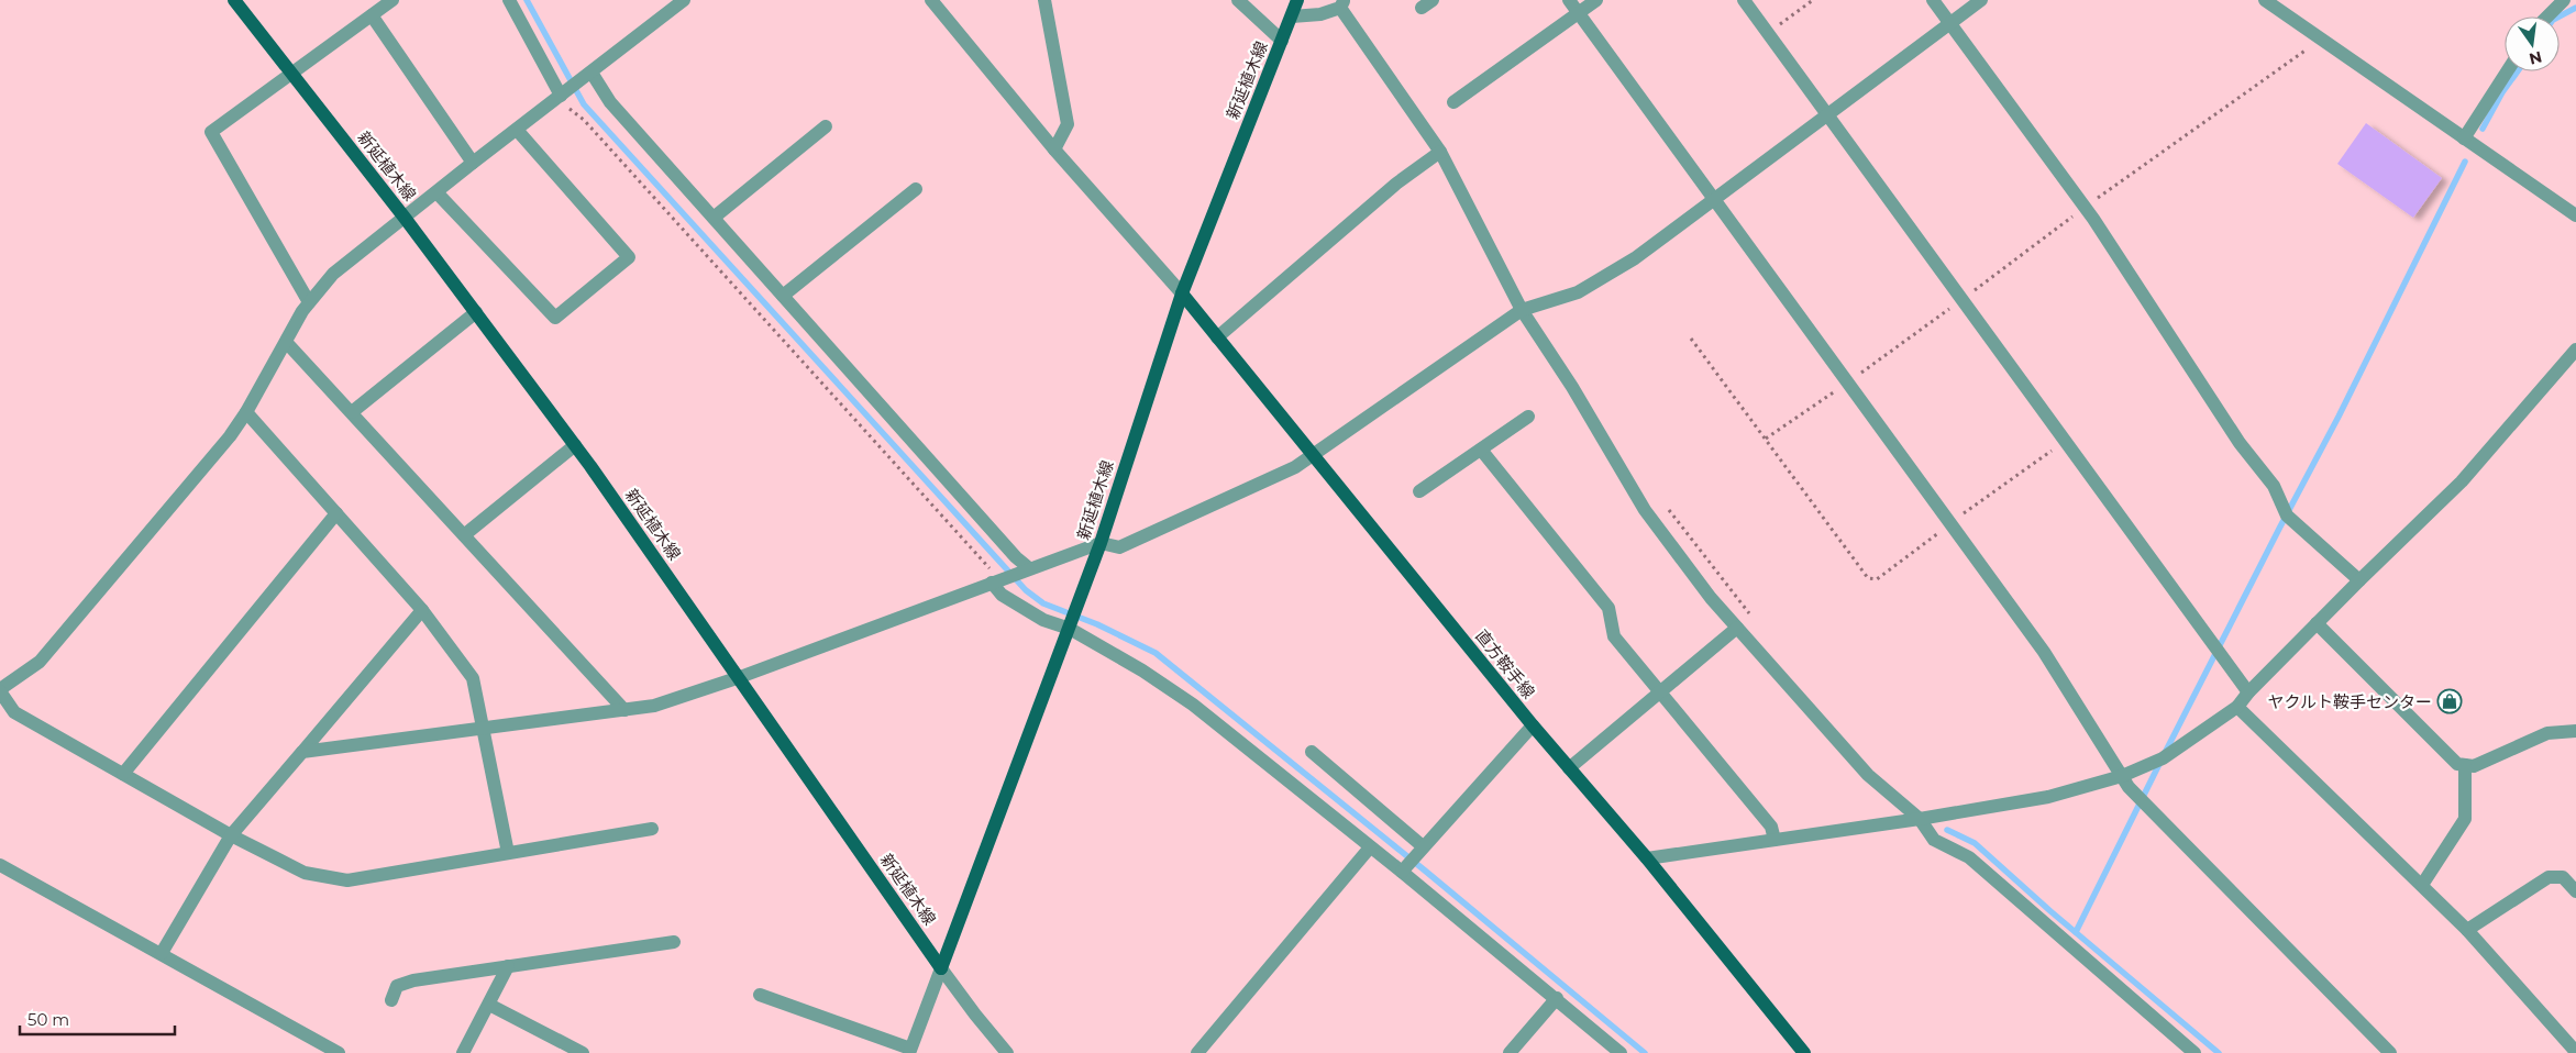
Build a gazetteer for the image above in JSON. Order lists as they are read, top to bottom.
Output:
{
  "streets": {
    "main road": ["新延植木線", "直方鞍手線"]
  },
  "crossings": [
    ["新延植木線", "直方鞍手線"]
  ],
  "places": {
    "shop": ["ヤクルト鞍手センター"]
  },
  "scale_bar": "50 m",
  "north": "bottom"
}
